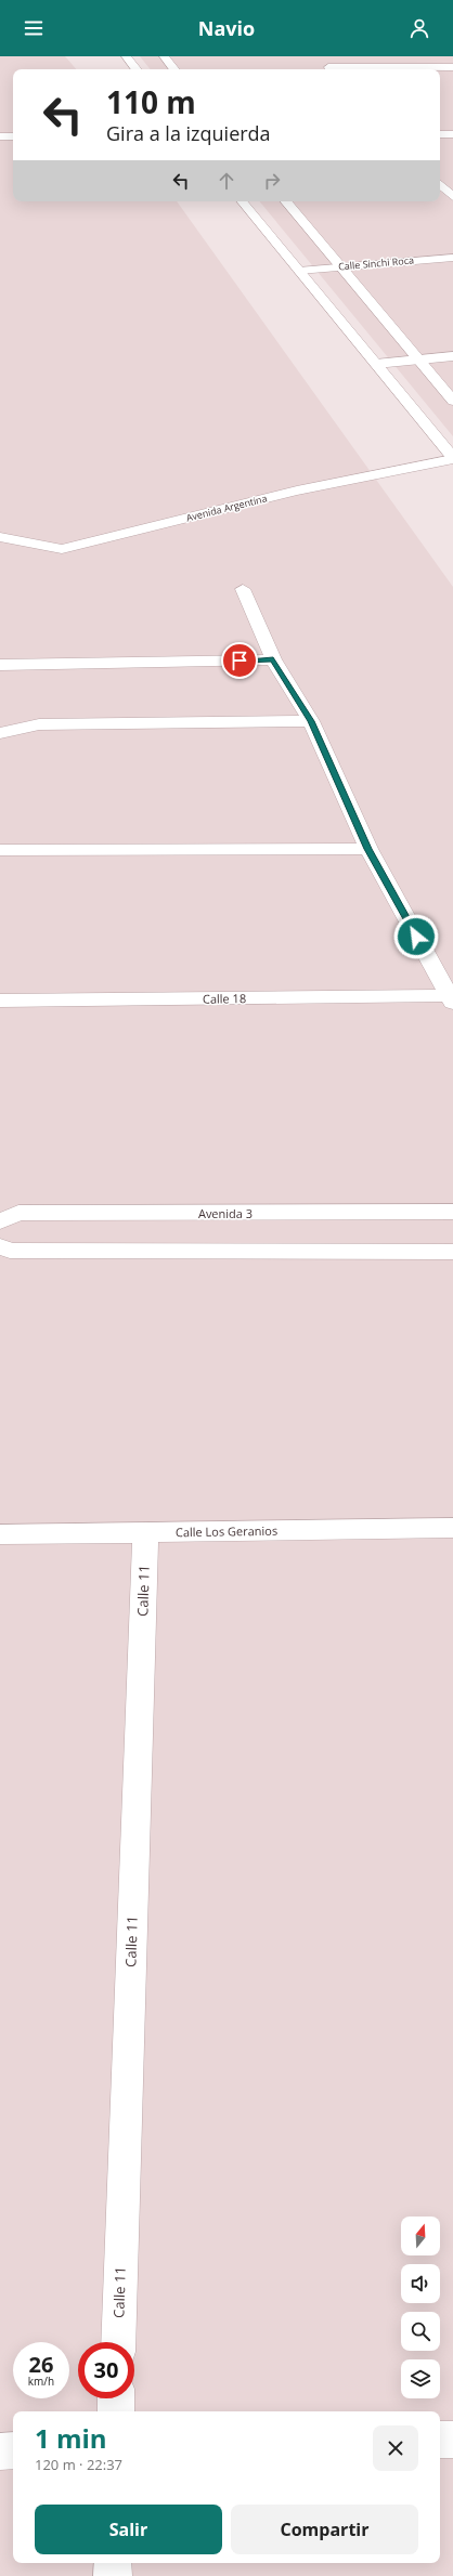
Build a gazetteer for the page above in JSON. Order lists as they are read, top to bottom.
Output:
{
  "streets": {
    "street": [
      "Calle Sinchi Roca",
      "Avenida Argentina",
      "Calle 18",
      "Avenida 3",
      "Calle Los Geranios",
      "Calle 11"
    ]
  },
  "crossings": [
    ["Calle Los Geranios", "Calle 11"]
  ],
  "north": "top",
  "page": {
    "header": "Navio",
    "turn": ["110 m", "Gira a la izquierda"],
    "speed": "26 km/h",
    "limit": "30",
    "heading": ["1 min", "120 m · 22:37"],
    "buttons": ["Salir", "Compartir"]
  }
}
